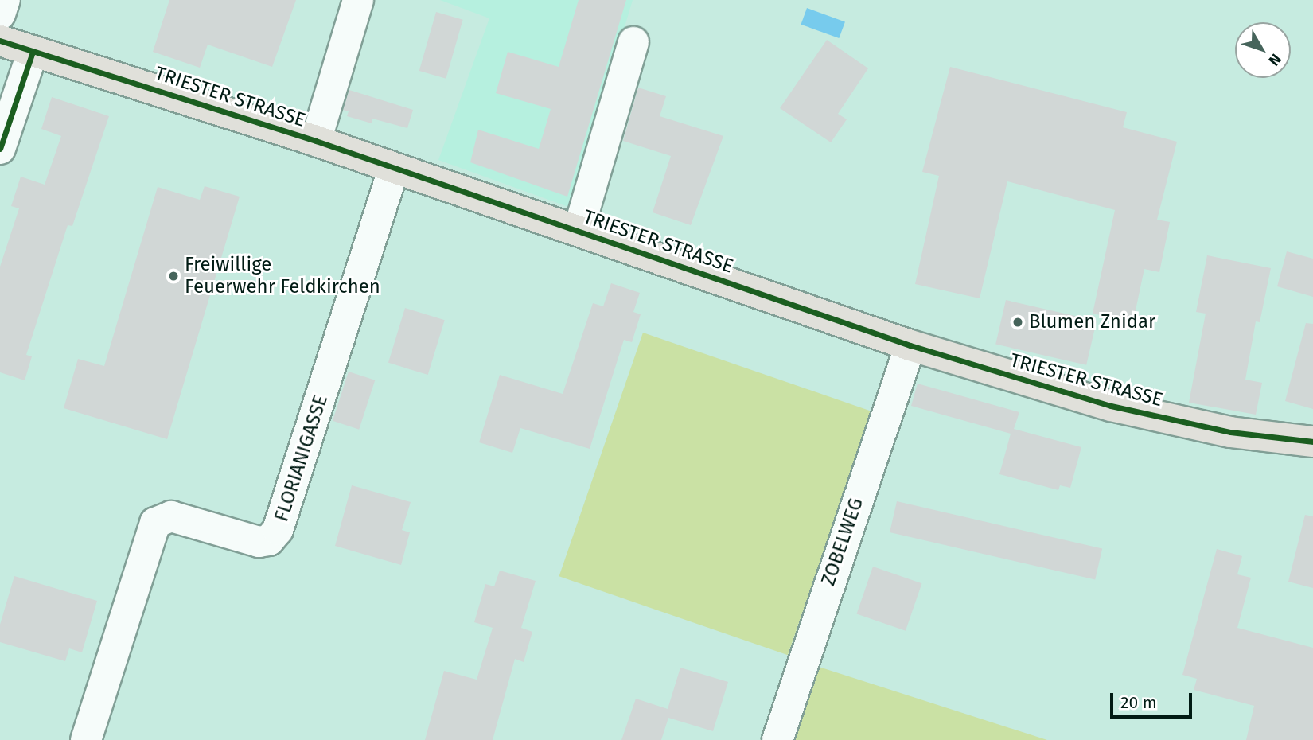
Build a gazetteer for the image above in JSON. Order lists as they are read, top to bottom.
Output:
{
  "streets": {
    "main road": ["TRIESTER STRASSE"],
    "street": ["FLORIANIGASSE", "ZOBELWEG"]
  },
  "crossings": [
    ["TRIESTER STRASSE", "FLORIANIGASSE"],
    ["TRIESTER STRASSE", "ZOBELWEG"]
  ],
  "places": ["Freiwillige Feuerwehr Feldkirchen", "Blumen Znidar"],
  "scale_bar": "20 m",
  "north": "bottom right"
}
